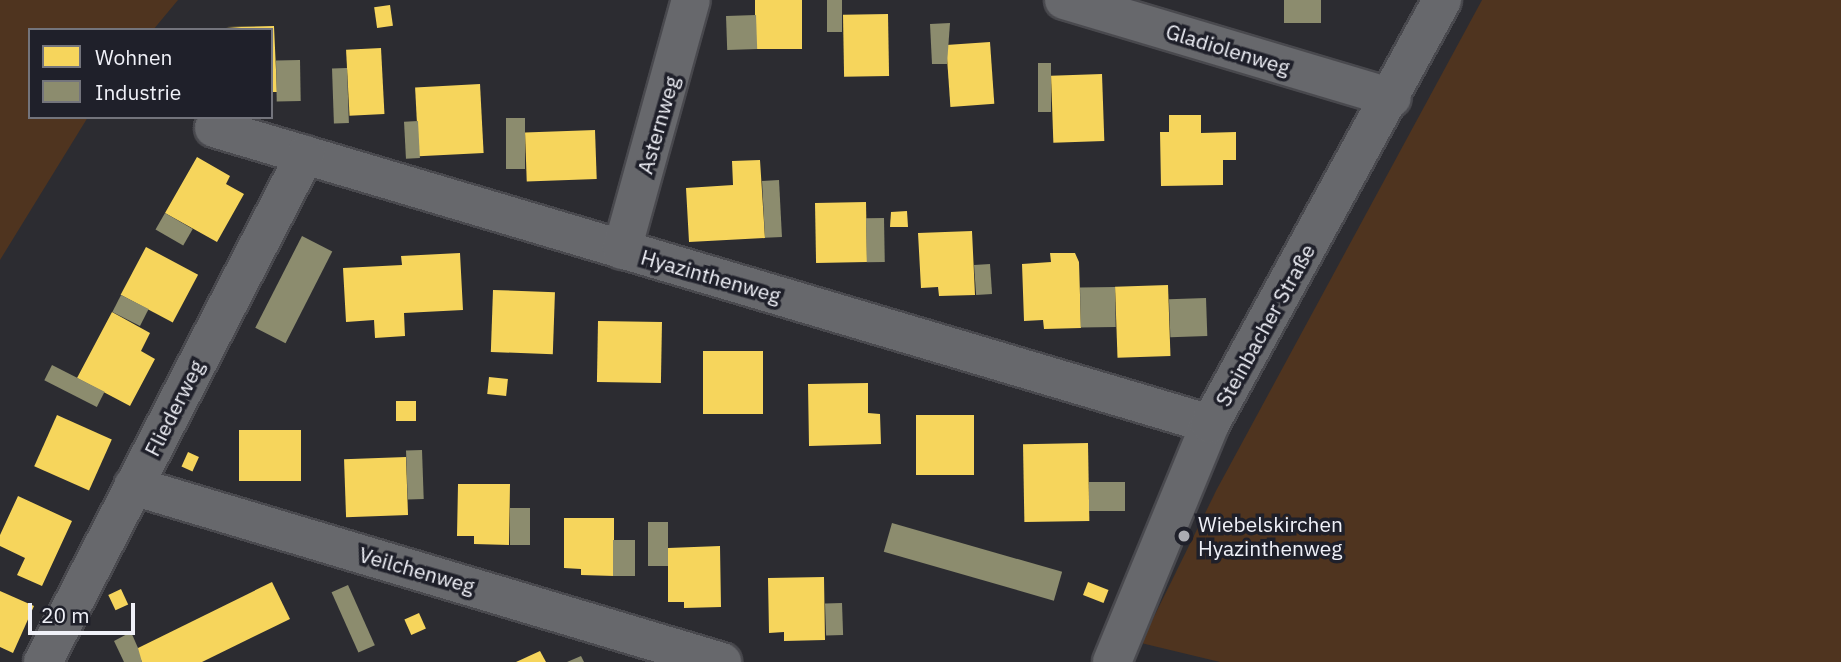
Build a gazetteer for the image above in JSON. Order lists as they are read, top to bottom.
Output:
{
  "streets": {
    "street": [
      "Gladiolenweg",
      "Asternweg",
      "Hyazinthenweg",
      "Steinbacher Straße",
      "Fliederweg",
      "Veilchenweg"
    ]
  },
  "crossings": [
    ["Gladiolenweg", "Steinbacher Straße"],
    ["Asternweg", "Hyazinthenweg"],
    ["Hyazinthenweg", "Steinbacher Straße"],
    ["Hyazinthenweg", "Fliederweg"],
    ["Fliederweg", "Veilchenweg"]
  ],
  "places": ["Wiebelskirchen Hyazinthenweg"],
  "legend": ["Wohnen", "Industrie"],
  "scale_bar": "20 m"
}
